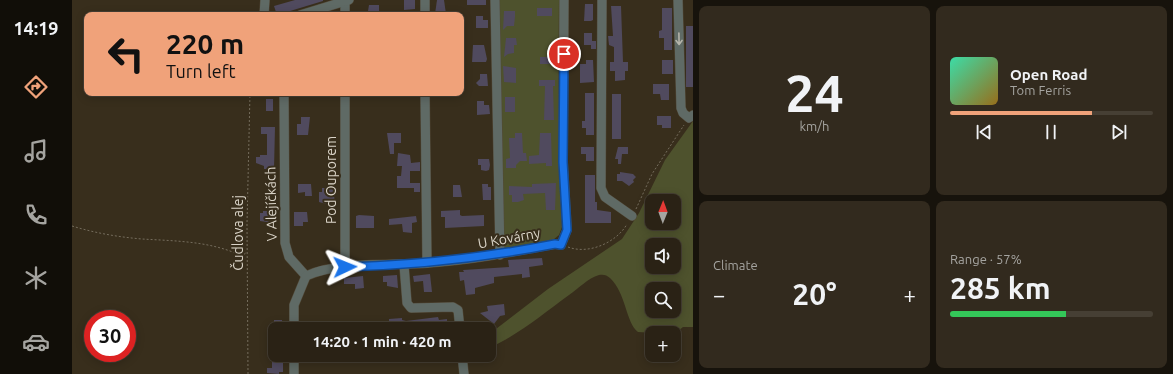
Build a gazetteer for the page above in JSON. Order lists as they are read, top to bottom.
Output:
{
  "streets": {
    "street": ["Pod Ouporem", "V Alejíčkách", "U Kovárny"],
    "path": ["Čudlova alej"]
  },
  "crossings": [
    ["Pod Ouporem", "U Kovárny"],
    ["V Alejíčkách", "U Kovárny"]
  ],
  "north": "top",
  "page": {
    "tabs": "14:19",
    "tile": [
      ["24", "km/h"],
      "Climate",
      ["Range · 57%", "285 km"]
    ],
    "turn": ["220 m", "Turn left"],
    "song": ["Open Road", "Tom Ferris"],
    "map_buttons": "+",
    "heat": ["−", "20°", "+"],
    "limit": "30",
    "trip": "14:20 · 1 min · 420 m"
  }
}
